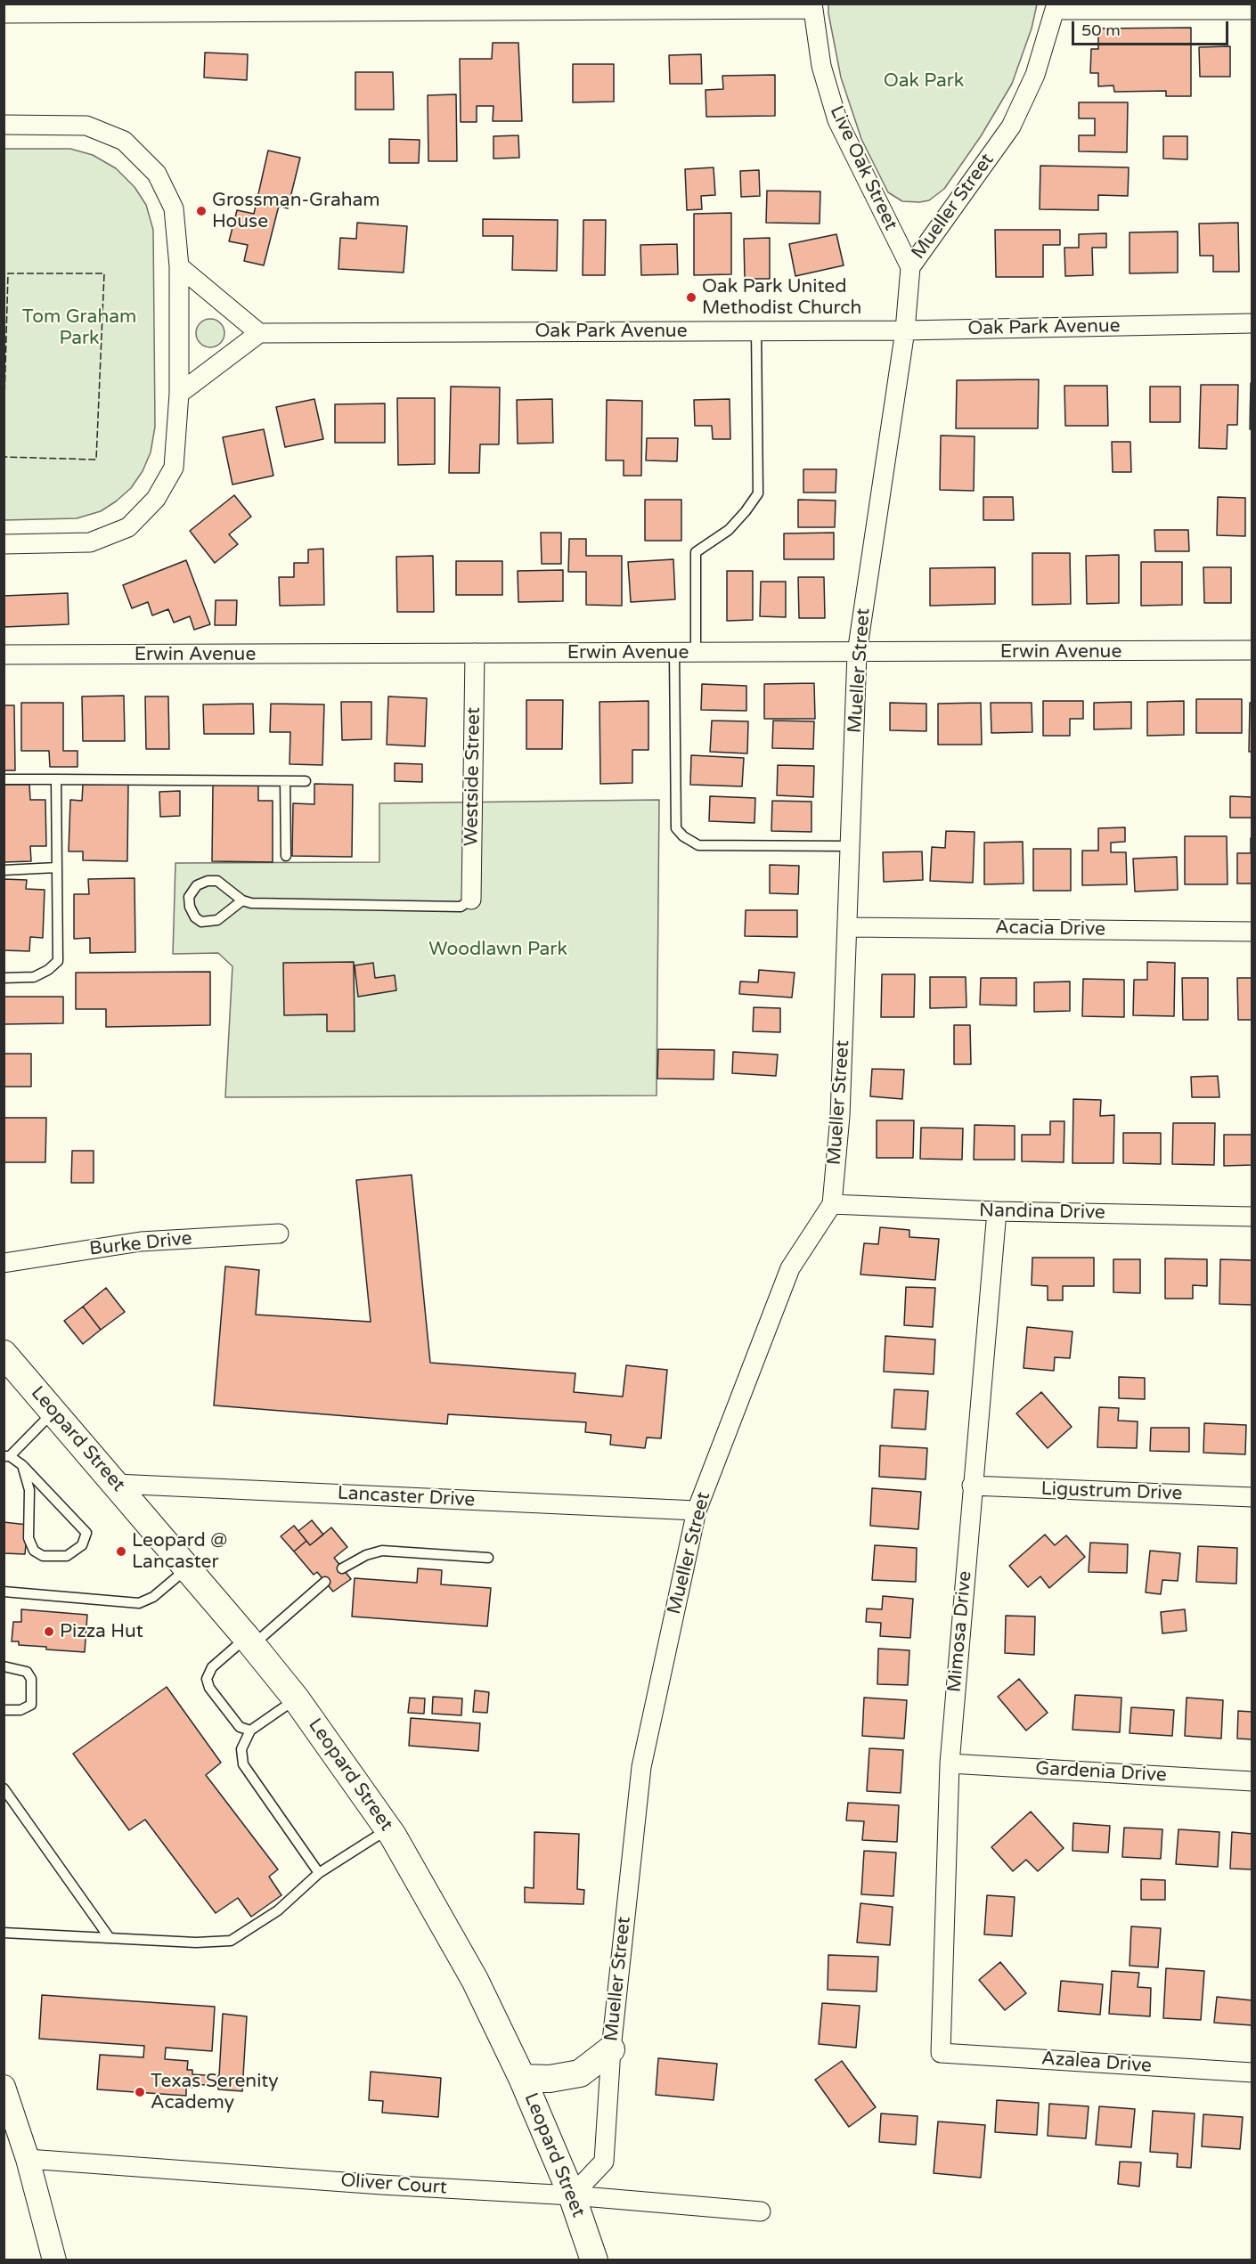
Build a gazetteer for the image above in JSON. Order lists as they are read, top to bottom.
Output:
{
  "streets": {
    "main road": ["Leopard Street"],
    "street": [
      "Live Oak Street",
      "Mueller Street",
      "Oak Park Avenue",
      "Erwin Avenue",
      "Westside Street",
      "Acacia Drive",
      "Nandina Drive",
      "Burke Drive",
      "Ligustrum Drive",
      "Lancaster Drive",
      "Mimosa Drive",
      "Gardenia Drive",
      "Azalea Drive",
      "Oliver Court"
    ]
  },
  "crossings": [
    ["Live Oak Street", "Mueller Street"],
    ["Mueller Street", "Oak Park Avenue"],
    ["Mueller Street", "Erwin Avenue"],
    ["Mueller Street", "Acacia Drive"],
    ["Mueller Street", "Nandina Drive"],
    ["Mueller Street", "Leopard Street"],
    ["Mueller Street", "Lancaster Drive"],
    ["Mueller Street", "Oliver Court"],
    ["Erwin Avenue", "Westside Street"],
    ["Nandina Drive", "Mimosa Drive"],
    ["Leopard Street", "Lancaster Drive"],
    ["Leopard Street", "Oliver Court"],
    ["Ligustrum Drive", "Mimosa Drive"],
    ["Mimosa Drive", "Gardenia Drive"],
    ["Mimosa Drive", "Azalea Drive"]
  ],
  "parks": ["Oak Park", "Tom Graham Park", "Woodlawn Park"],
  "places": [
    "Grossman-Graham House",
    "Oak Park United Methodist Church",
    "Leopard @ Lancaster",
    "Pizza Hut",
    "Texas Serenity Academy"
  ],
  "scale_bar": "50 m"
}
